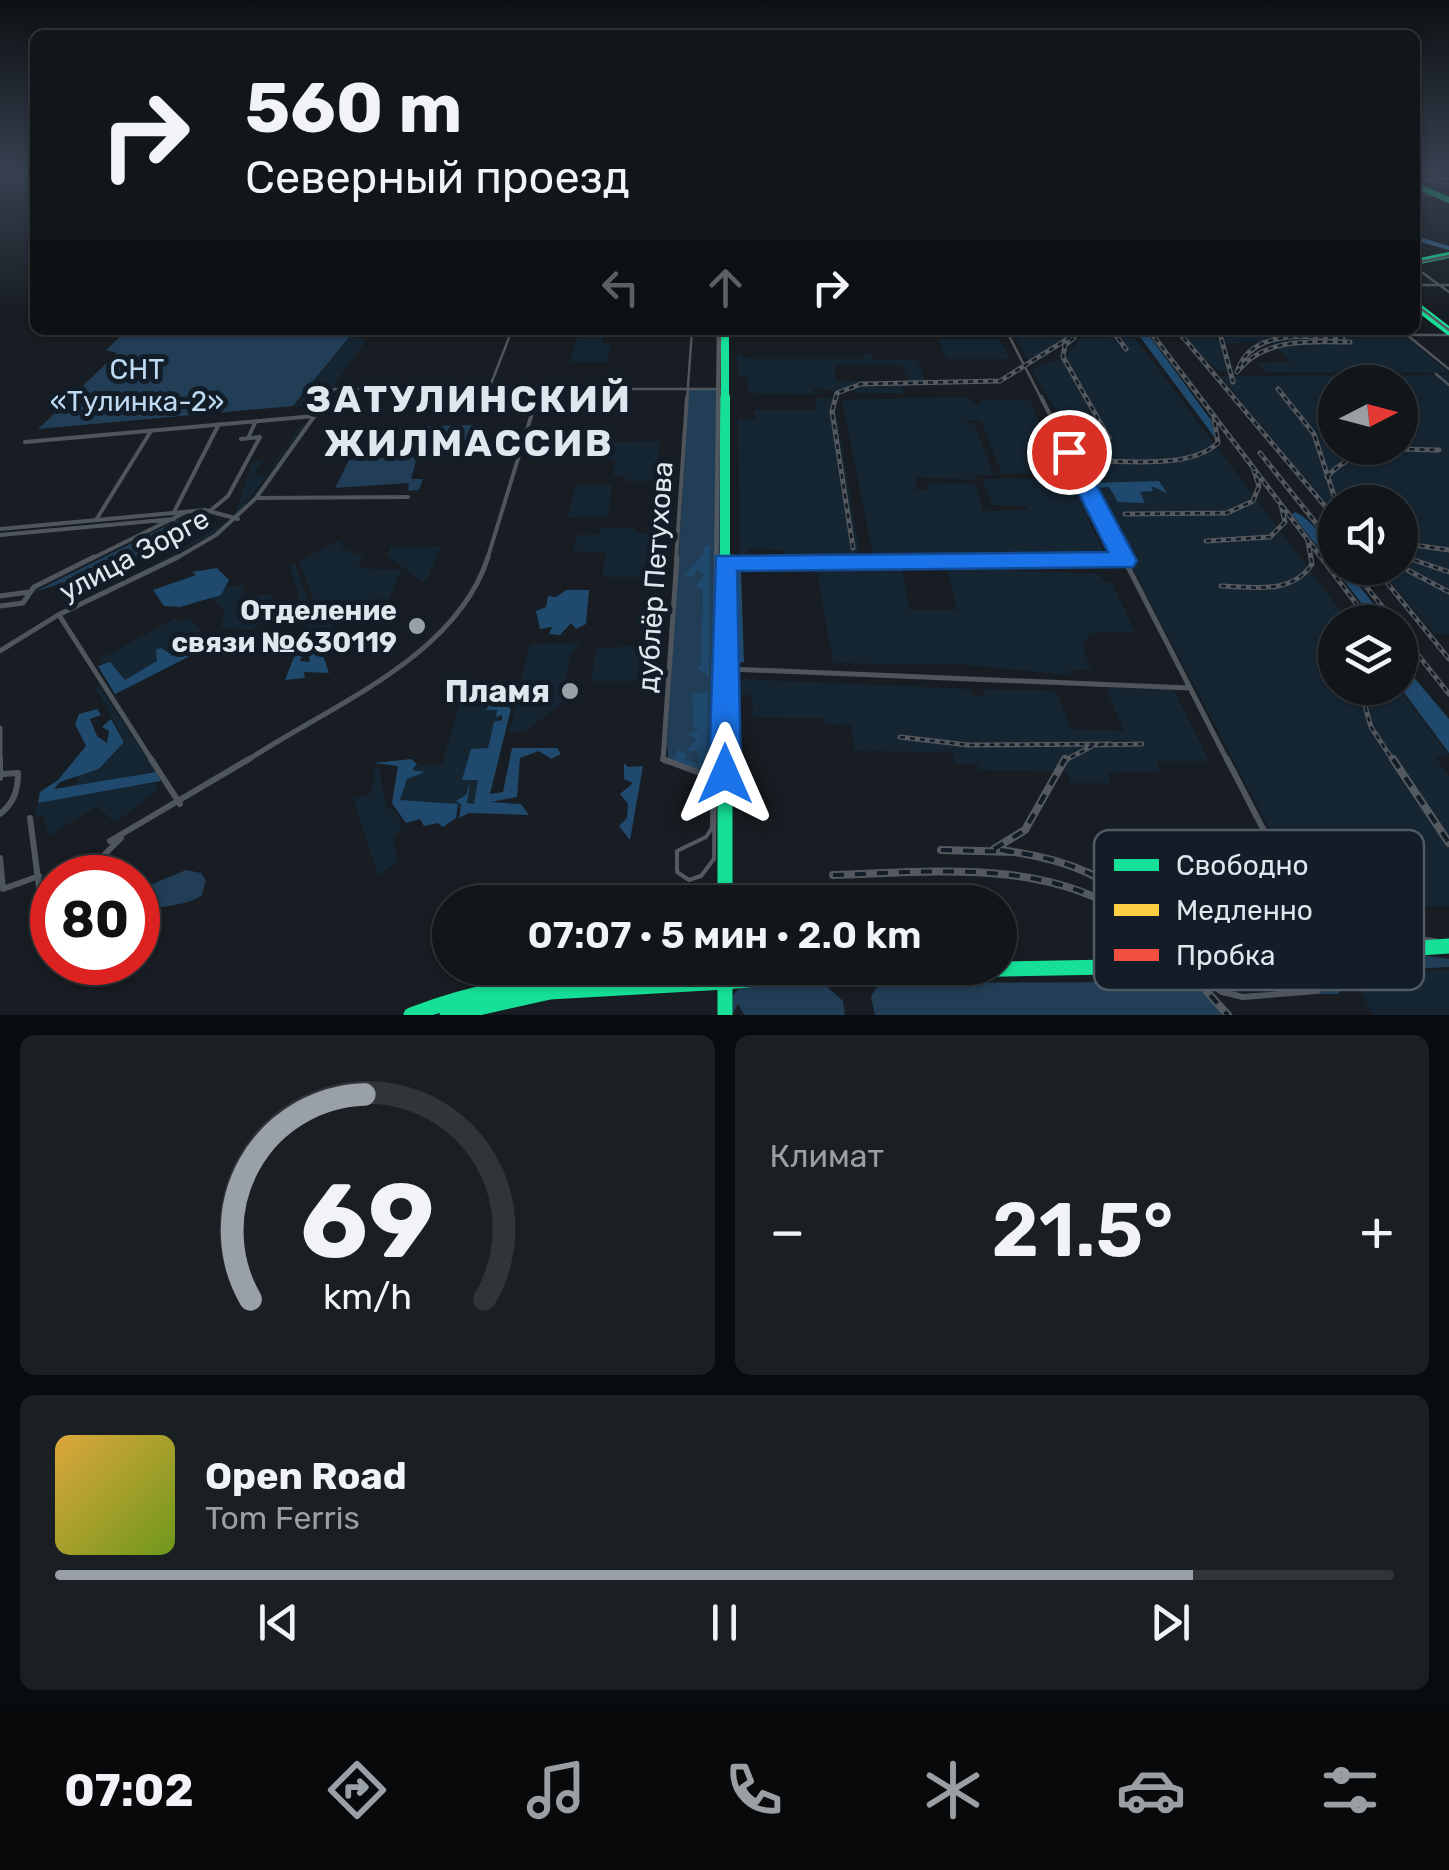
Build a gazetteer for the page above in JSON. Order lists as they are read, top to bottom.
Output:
{
  "streets": {
    "street": ["улица Зорге", "дублёр Петухова"]
  },
  "districts": ["ЗАТУЛИНСКИЙ ЖИЛМАССИВ"],
  "parks": ["СНТ «Тулинка-2»"],
  "places": ["Отделение связи №630119", "Пламя"],
  "legend": ["Свободно", "Медленно", "Пробка"],
  "north": "right",
  "page": {
    "turn": ["560 m", "Северный проезд"],
    "limit": "80",
    "trip": "07:07 · 5 мин · 2.0 km",
    "tile": "Климат",
    "heat": ["−", "21.5°", "+"],
    "song": ["Open Road", "Tom Ferris"],
    "tabs": "07:02",
    "gauge": ["69", "km/h"]
  }
}
